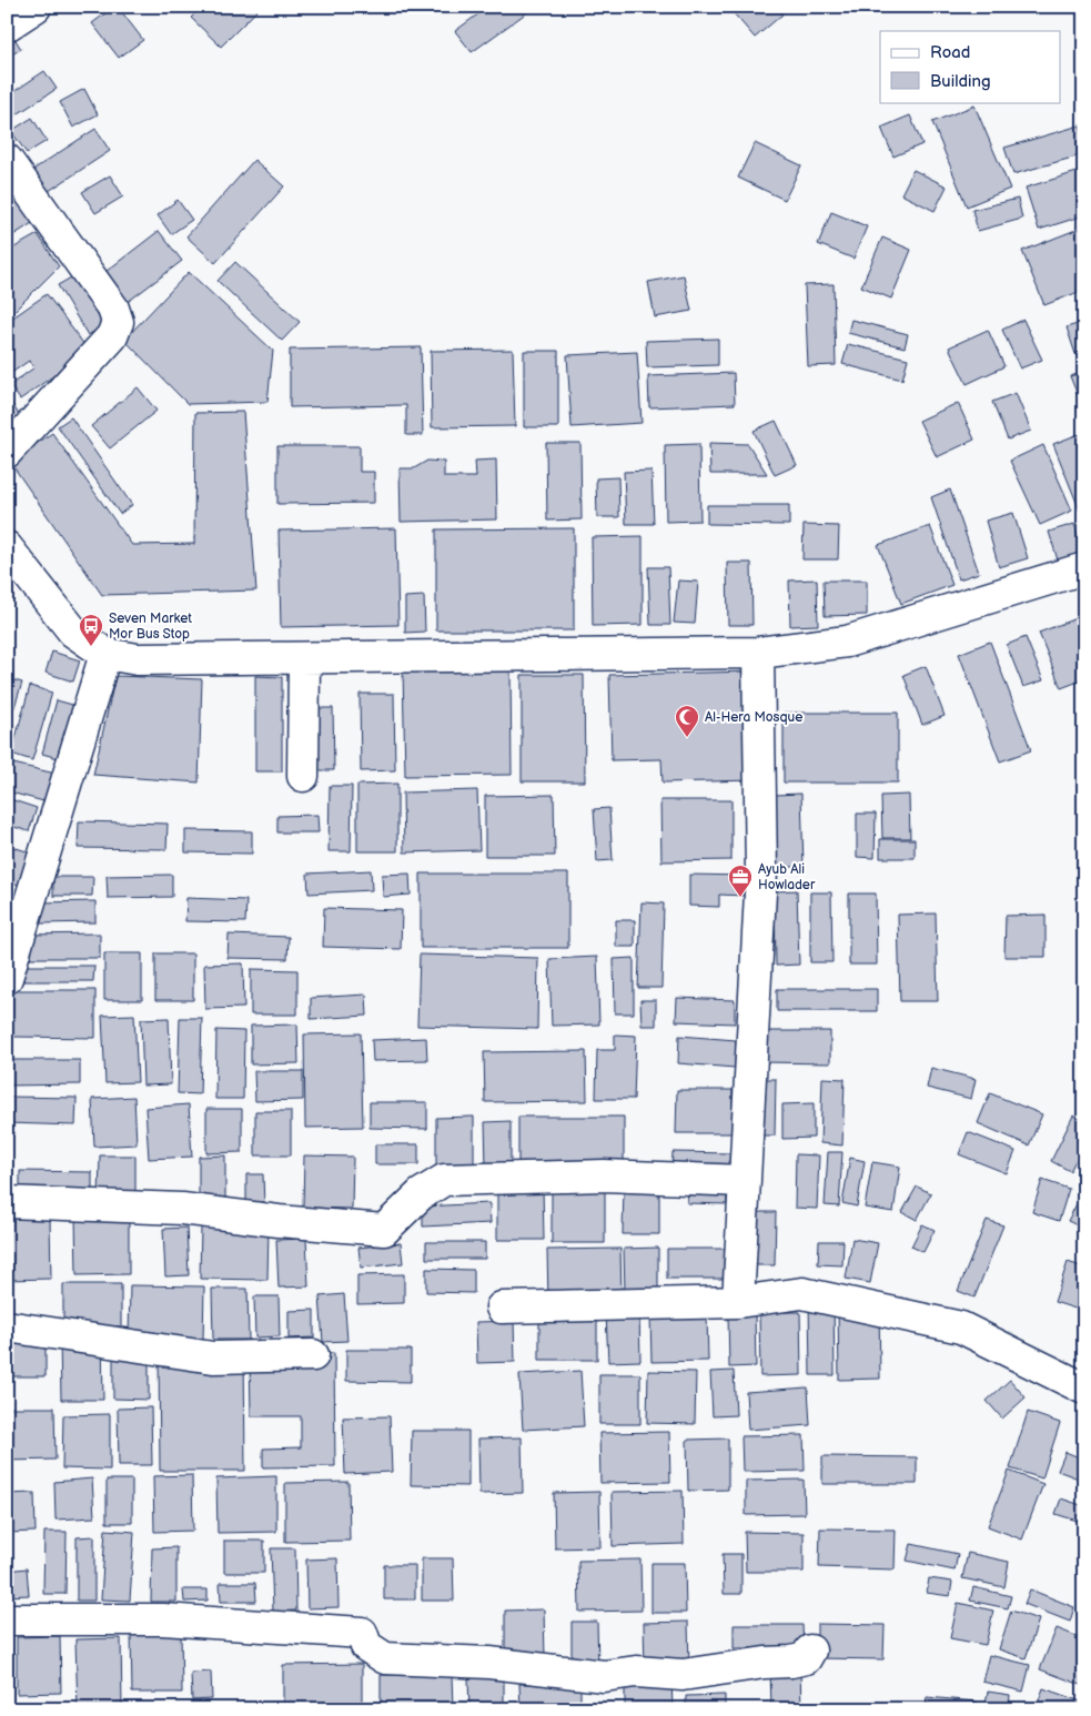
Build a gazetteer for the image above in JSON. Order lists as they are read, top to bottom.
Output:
{
  "places": {
    "bus stop": ["Seven Market Mor Bus Stop"],
    "mosque": ["Al-Hera Mosque"],
    "office": ["Ayub Ali Howlader"]
  },
  "legend": ["Road", "Building"]
}
